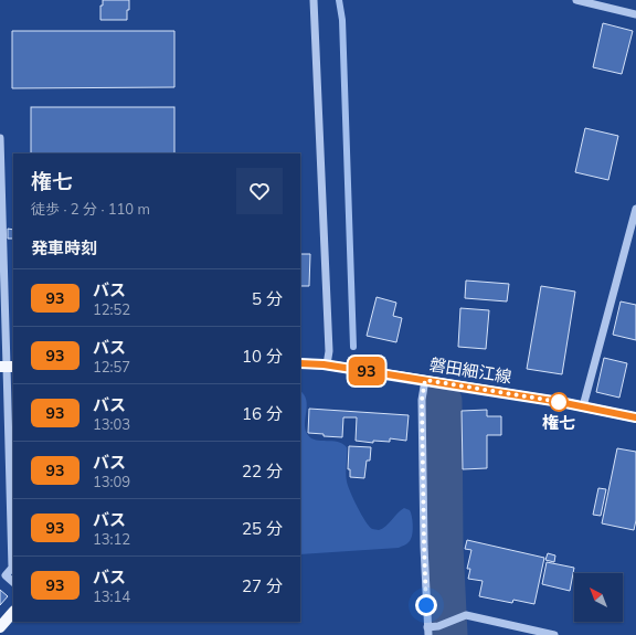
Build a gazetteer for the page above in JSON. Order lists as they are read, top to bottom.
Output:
{
  "streets": {
    "main road": ["磐田細江線"]
  },
  "places": ["権七"],
  "lines": ["bus line 93"],
  "north": "top left",
  "page": {
    "on_map": "93",
    "heading": [
      ["権七", "徒歩 · 2 分 · 110 m"],
      "発車時刻"
    ],
    "list": [
      {
        "mark": "93",
        "name": "バス",
        "note": "12:52",
        "value": "5 分"
      },
      {
        "mark": "93",
        "name": "バス",
        "note": "12:57",
        "value": "10 分"
      },
      {
        "mark": "93",
        "name": "バス",
        "note": "13:03",
        "value": "16 分"
      },
      {
        "mark": "93",
        "name": "バス",
        "note": "13:09",
        "value": "22 分"
      },
      {
        "mark": "93",
        "name": "バス",
        "note": "13:12",
        "value": "25 分"
      },
      {
        "mark": "93",
        "name": "バス",
        "note": "13:14",
        "value": "27 分"
      }
    ]
  }
}
